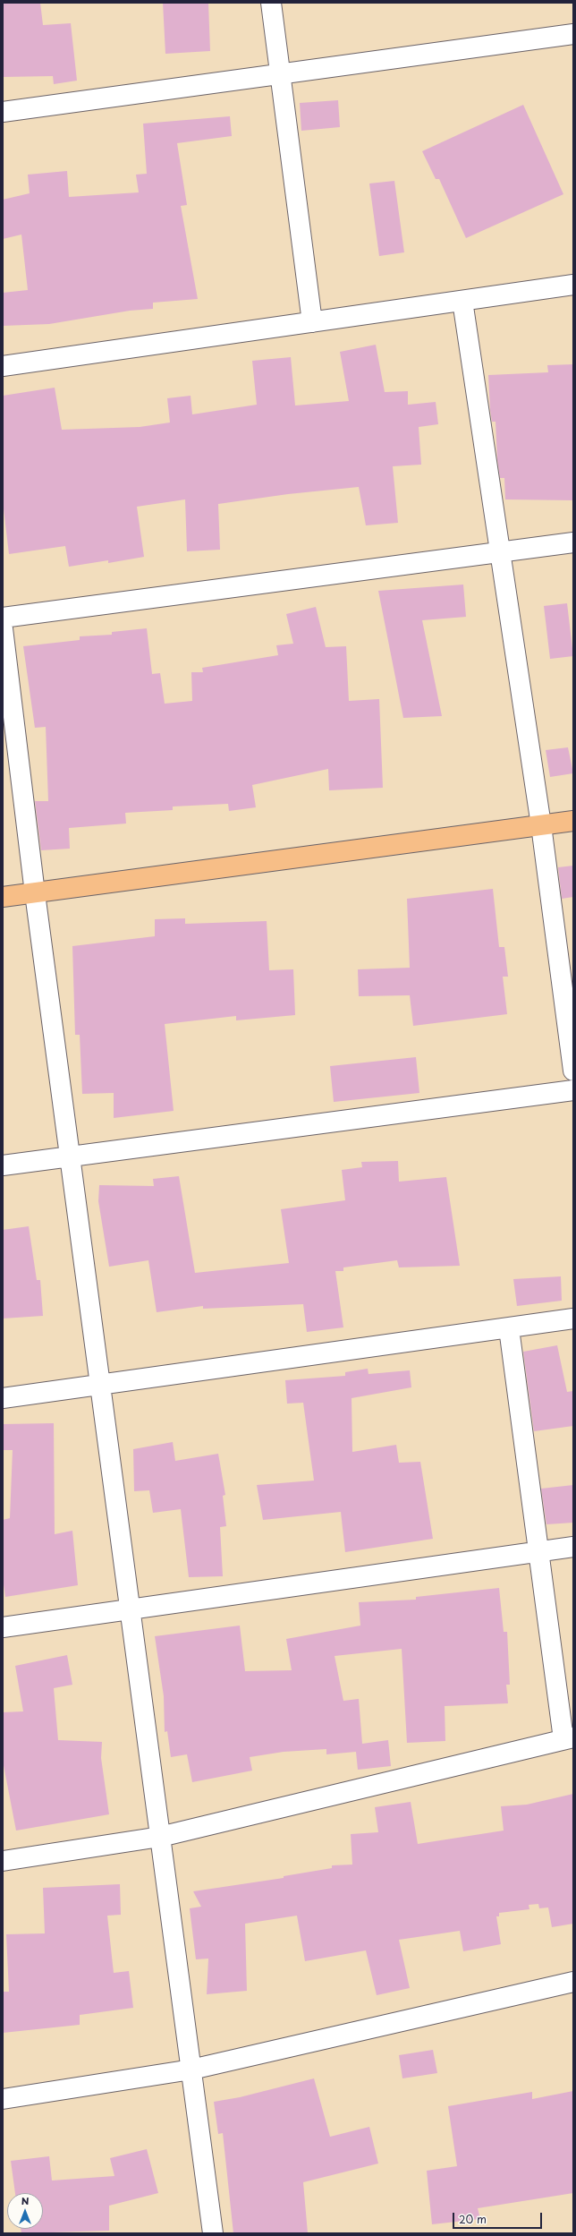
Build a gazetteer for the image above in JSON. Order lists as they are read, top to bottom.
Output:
{
  "scale_bar": "20 m",
  "north": "top"
}
